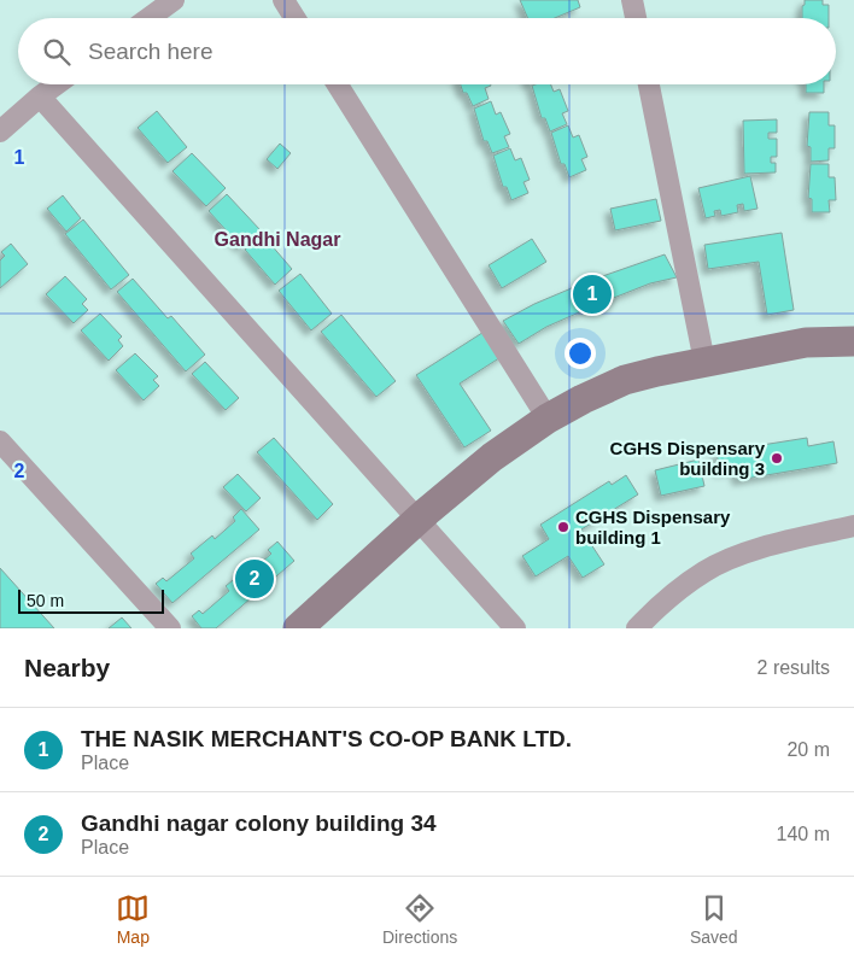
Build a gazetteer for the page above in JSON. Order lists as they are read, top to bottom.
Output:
{
  "districts": ["Gandhi Nagar"],
  "places": ["CGHS Dispensary building 3", "CGHS Dispensary building 1"],
  "scale_bar": "50 m",
  "page": {
    "search": "Search here",
    "pins": ["1", "2"],
    "scale": "50 m",
    "heading": ["Nearby", "2 results"],
    "list": [
      {
        "mark": "1",
        "name": "THE NASIK MERCHANT'S CO-OP BANK LTD.",
        "note": "Place",
        "value": "20 m"
      },
      {
        "mark": "2",
        "name": "Gandhi nagar colony building 34",
        "note": "Place",
        "value": "140 m"
      }
    ],
    "nav": ["Map", "Directions", "Saved"]
  },
  "grid": {
    "rows": ["1", "2"]
  }
}
